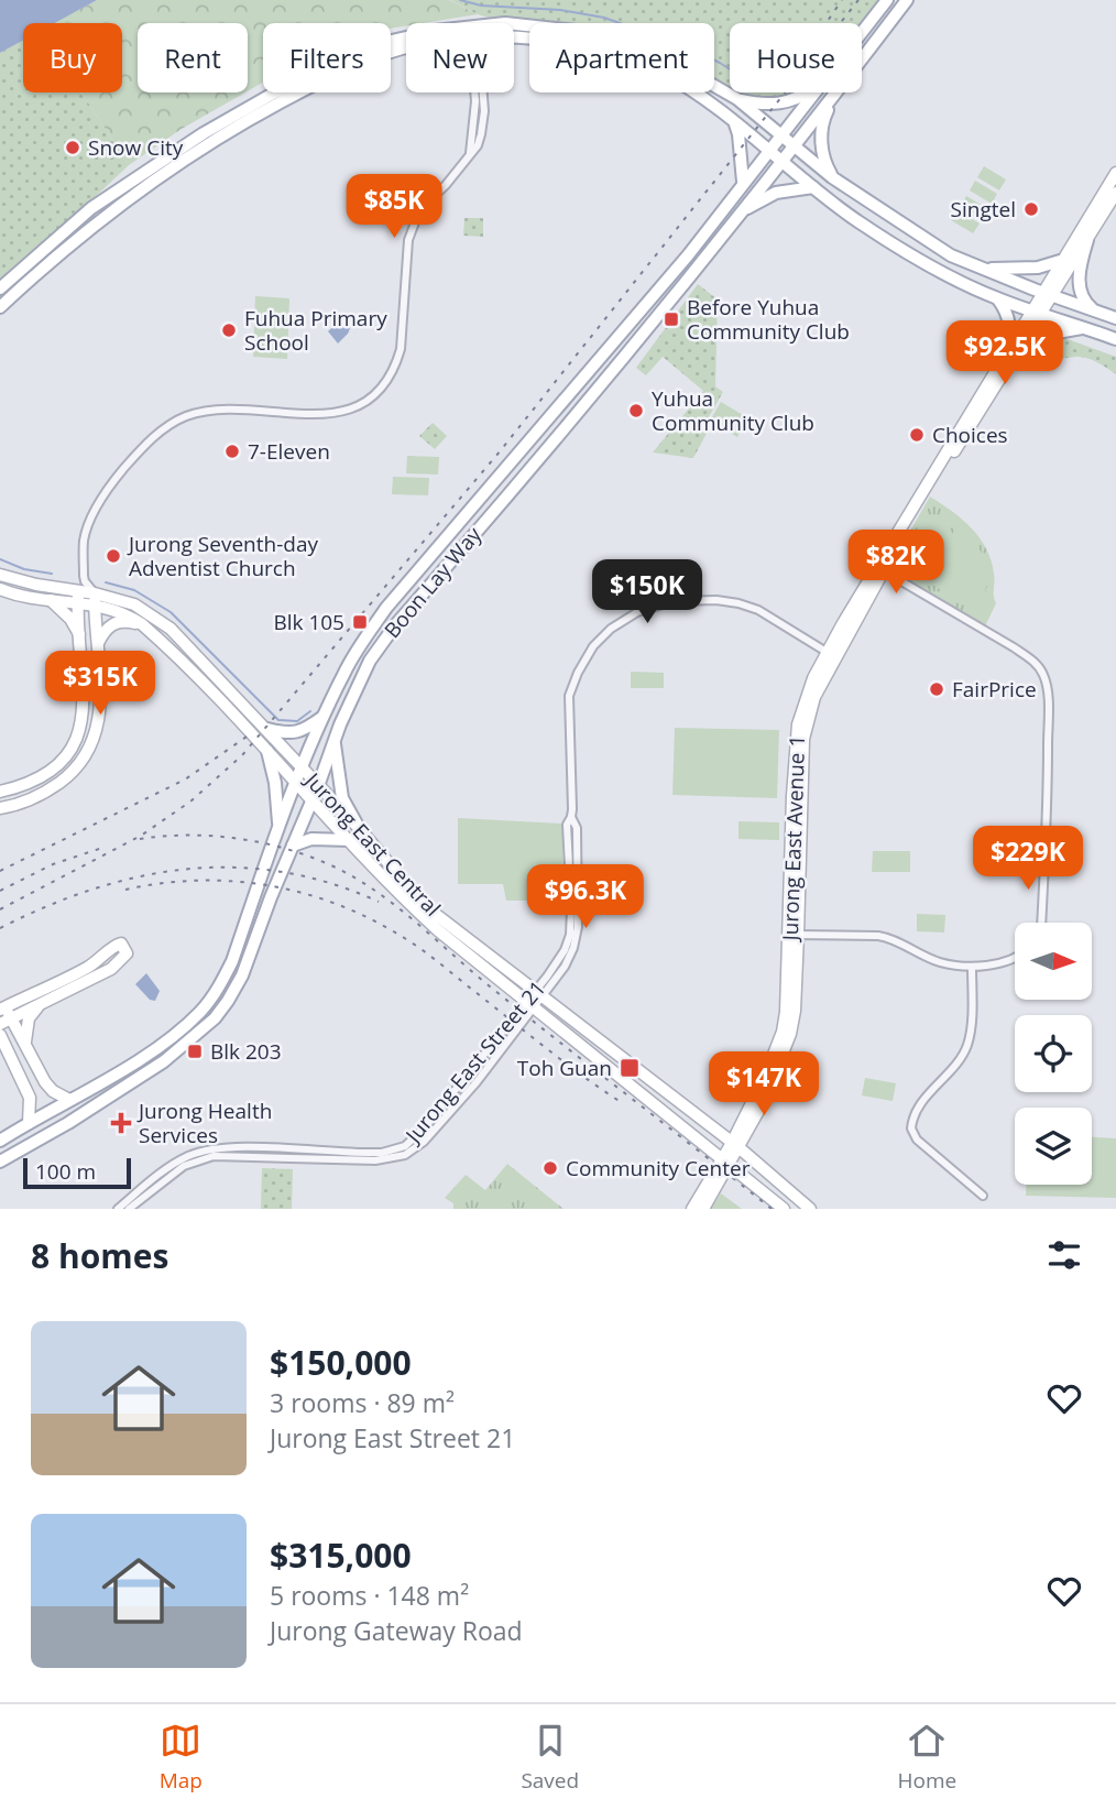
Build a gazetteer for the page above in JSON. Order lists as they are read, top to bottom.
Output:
{
  "streets": {
    "main road": ["Boon Lay Way", "Jurong East Avenue 1", "Jurong East Central"],
    "street": ["Jurong East Street 21"]
  },
  "crossings": [
    ["Boon Lay Way", "Jurong East Central"],
    ["Jurong East Avenue 1", "Jurong East Central"],
    ["Jurong East Avenue 1", "Jurong East Street 21"],
    ["Jurong East Central", "Jurong East Street 21"]
  ],
  "places": {
    "other": [
      "Snow City",
      "Singtel",
      "Fuhua Primary School",
      "Yuhua Community Club",
      "Choices",
      "7-Eleven",
      "Jurong Seventh-day Adventist Church",
      "FairPrice",
      "Community Center"
    ],
    "transit": [
      "Before Yuhua Community Club",
      "Blk 105",
      "Blk 203",
      "Toh Guan"
    ],
    "health": ["Jurong Health Services"]
  },
  "scale_bar": "100 m",
  "north": "right",
  "page": {
    "chip": [
      "Buy",
      "Rent",
      "Filters",
      "New",
      "Apartment",
      "House"
    ],
    "price": [
      "$85K",
      "$92.5K",
      "$82K",
      "$150K",
      "$315K",
      "$229K",
      "$96.3K",
      "$147K"
    ],
    "scale": "100 m",
    "heading": "8 homes",
    "list": [
      {
        "name": "$150,000",
        "note": "3 rooms · 89 m² · Jurong East Street 21"
      },
      {
        "name": "$315,000",
        "note": "5 rooms · 148 m² · Jurong Gateway Road"
      }
    ],
    "tabs": ["Map", "Saved", "Home"]
  }
}
